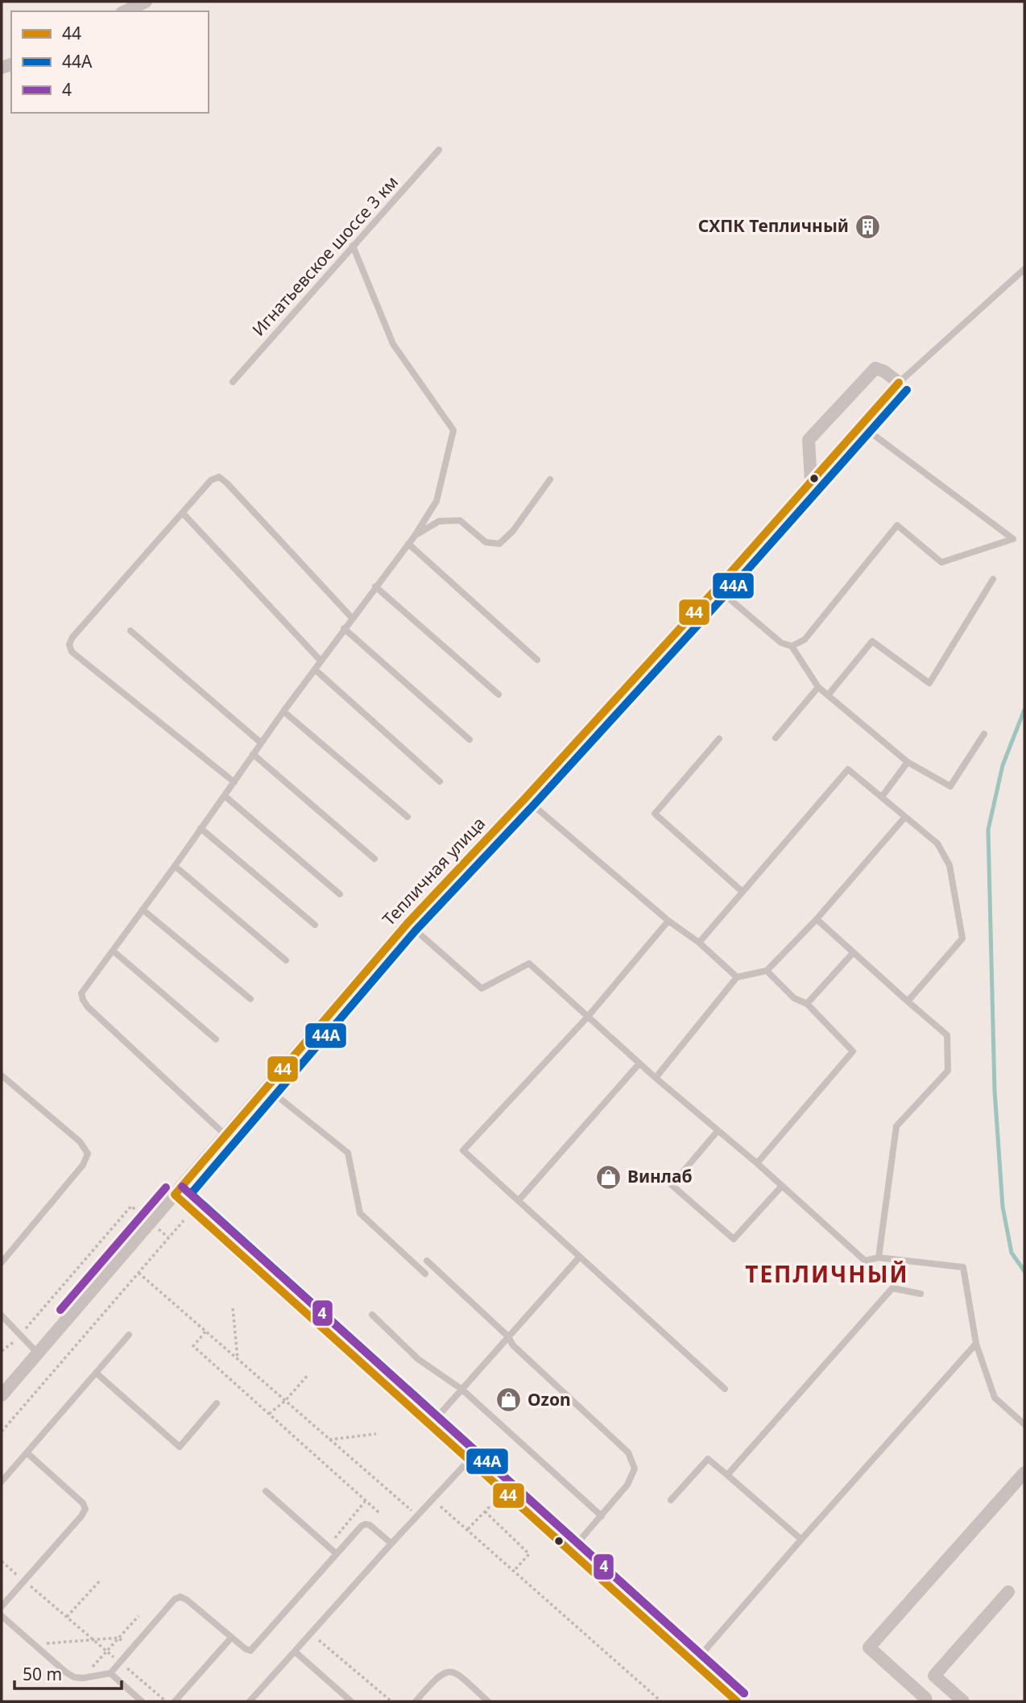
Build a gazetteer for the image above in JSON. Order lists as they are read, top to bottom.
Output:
{
  "streets": {
    "street": ["Тепличная улица"],
    "lane": ["Игнатьевское шоссе 3 км"]
  },
  "districts": ["ТЕПЛИЧНЫЙ"],
  "places": {
    "building": ["СХПК Тепличный"],
    "shop": ["Винлаб", "Ozon"]
  },
  "lines": ["transit line 44", "transit line 44А", "transit line 4"],
  "legend": ["44", "44А", "4"],
  "scale_bar": "50 m"
}
